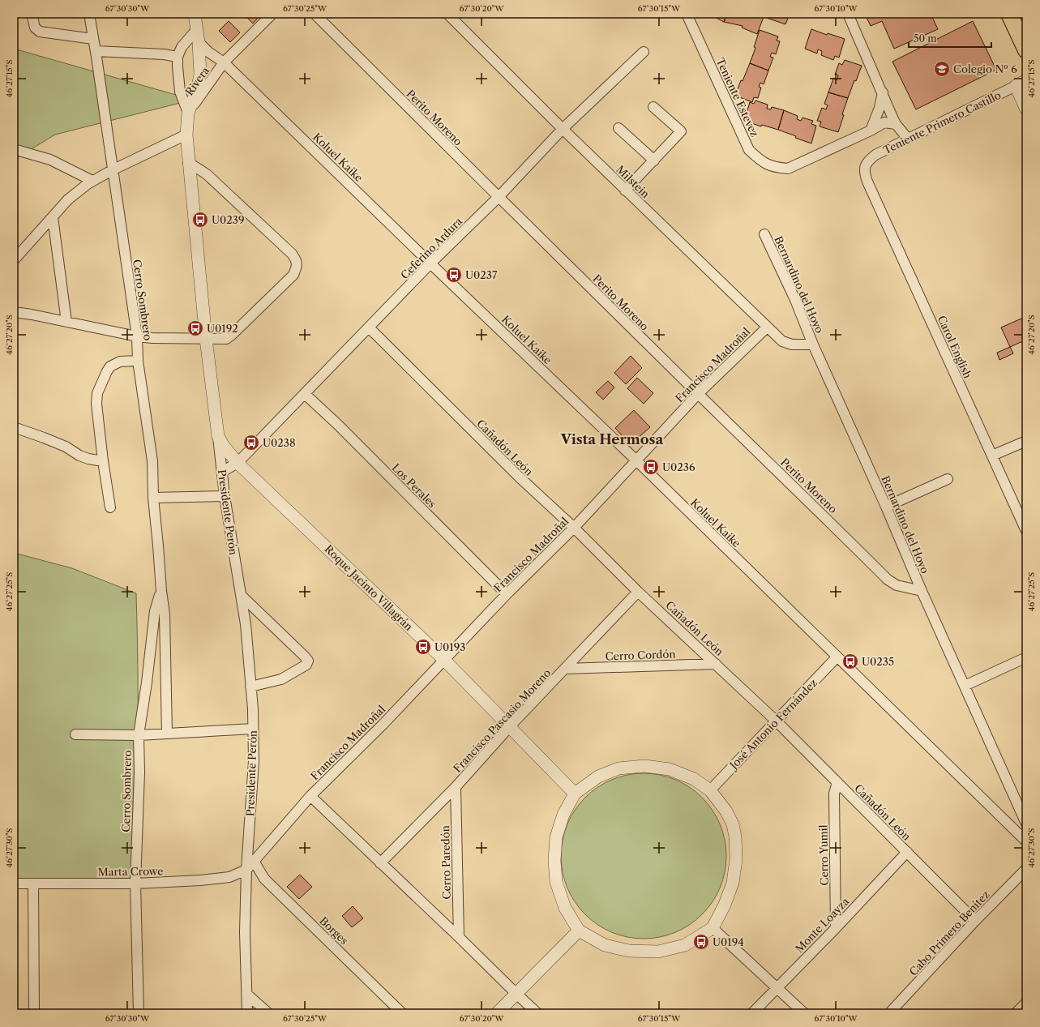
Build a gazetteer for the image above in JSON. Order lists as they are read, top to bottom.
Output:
{
  "streets": {
    "street": [
      "Rivera",
      "Teniente Estevez",
      "Perito Moreno",
      "Teniente Primero Castillo",
      "Koluel Kaike",
      "Milstein",
      "Ceferino Ardura",
      "Bernardino del Hoyo",
      "Cerro Sombrero",
      "Carol English",
      "Francisco Madroñal",
      "Cañadón León",
      "Los Perales",
      "Presidente Perón",
      "Roque Jacinto Villagrán",
      "Cerro Cordón",
      "Francisco Pascasio Moreno",
      "José Antonio Fernández",
      "Cerro Yumil",
      "Cerro Paredón",
      "Marta Crowe",
      "Monte Loayza",
      "Borges",
      "Cabo Primero Benítez"
    ]
  },
  "crossings": [
    ["Rivera", "Koluel Kaike"],
    ["Rivera", "Presidente Perón"],
    ["Perito Moreno", "Ceferino Ardura"],
    ["Perito Moreno", "Bernardino del Hoyo"],
    ["Perito Moreno", "Francisco Madroñal"],
    ["Teniente Primero Castillo", "Carol English"],
    ["Koluel Kaike", "Ceferino Ardura"],
    ["Koluel Kaike", "Francisco Madroñal"],
    ["Koluel Kaike", "Presidente Perón"],
    ["Koluel Kaike", "José Antonio Fernández"],
    ["Milstein", "Ceferino Ardura"],
    ["Milstein", "Bernardino del Hoyo"],
    ["Milstein", "Francisco Madroñal"],
    ["Ceferino Ardura", "Cañadón León"],
    ["Ceferino Ardura", "Los Perales"],
    ["Ceferino Ardura", "Presidente Perón"],
    ["Ceferino Ardura", "Roque Jacinto Villagrán"],
    ["Cerro Sombrero", "Marta Crowe"],
    ["Francisco Madroñal", "Cañadón León"],
    ["Francisco Madroñal", "Los Perales"],
    ["Francisco Madroñal", "Presidente Perón"],
    ["Francisco Madroñal", "Roque Jacinto Villagrán"],
    ["Francisco Madroñal", "Marta Crowe"],
    ["Francisco Madroñal", "Borges"],
    ["Cañadón León", "Cerro Cordón"],
    ["Cañadón León", "Francisco Pascasio Moreno"],
    ["Cañadón León", "José Antonio Fernández"],
    ["Cañadón León", "Cerro Yumil"],
    ["Cañadón León", "Monte Loayza"],
    ["Cañadón León", "Cabo Primero Benítez"],
    ["Presidente Perón", "Roque Jacinto Villagrán"],
    ["Presidente Perón", "Marta Crowe"],
    ["Roque Jacinto Villagrán", "Francisco Pascasio Moreno"],
    ["Cerro Cordón", "Francisco Pascasio Moreno"],
    ["Francisco Pascasio Moreno", "Cerro Paredón"],
    ["Cerro Yumil", "Monte Loayza"]
  ],
  "districts": ["Vista Hermosa"],
  "places": {
    "school or university": ["Colegio Nº 6"],
    "bus stop": [
      "U0239",
      "U0237",
      "U0192",
      "U0238",
      "U0236",
      "U0193",
      "U0235",
      "U0194"
    ]
  },
  "scale_bar": "50 m",
  "coordinates": [
    "67°30'30\"W",
    "67°30'25\"W",
    "67°30'20\"W",
    "67°30'15\"W",
    "67°30'10\"W",
    "46°27'15\"S",
    "46°27'20\"S",
    "46°27'25\"S",
    "46°27'30\"S"
  ]
}
